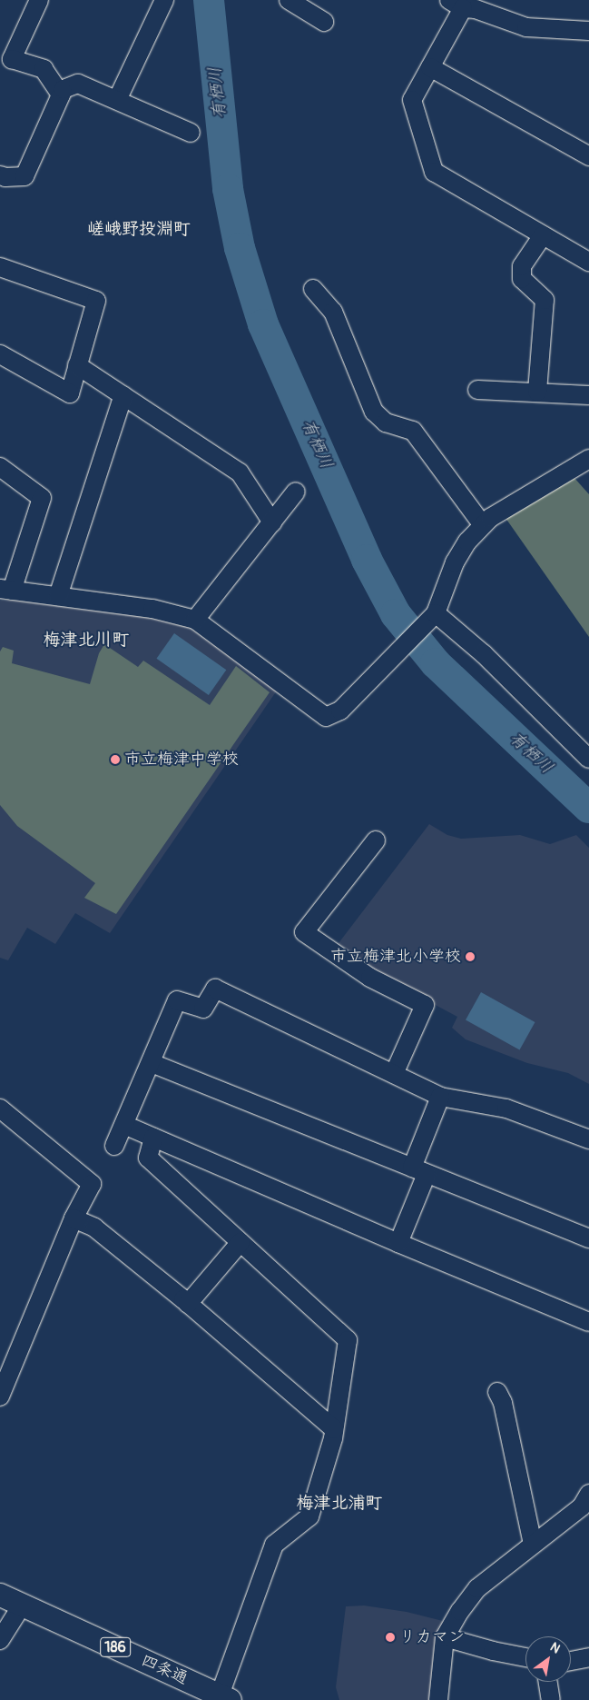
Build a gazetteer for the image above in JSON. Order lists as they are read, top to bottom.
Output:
{
  "streets": {
    "main road": ["186", "四条通"]
  },
  "districts": ["嵯峨野投淵町", "梅津北川町", "梅津北浦町"],
  "water": ["有栖川"],
  "places": ["市立梅津中学校", "市立梅津北小学校", "リカマン"],
  "north": "top right"
}
